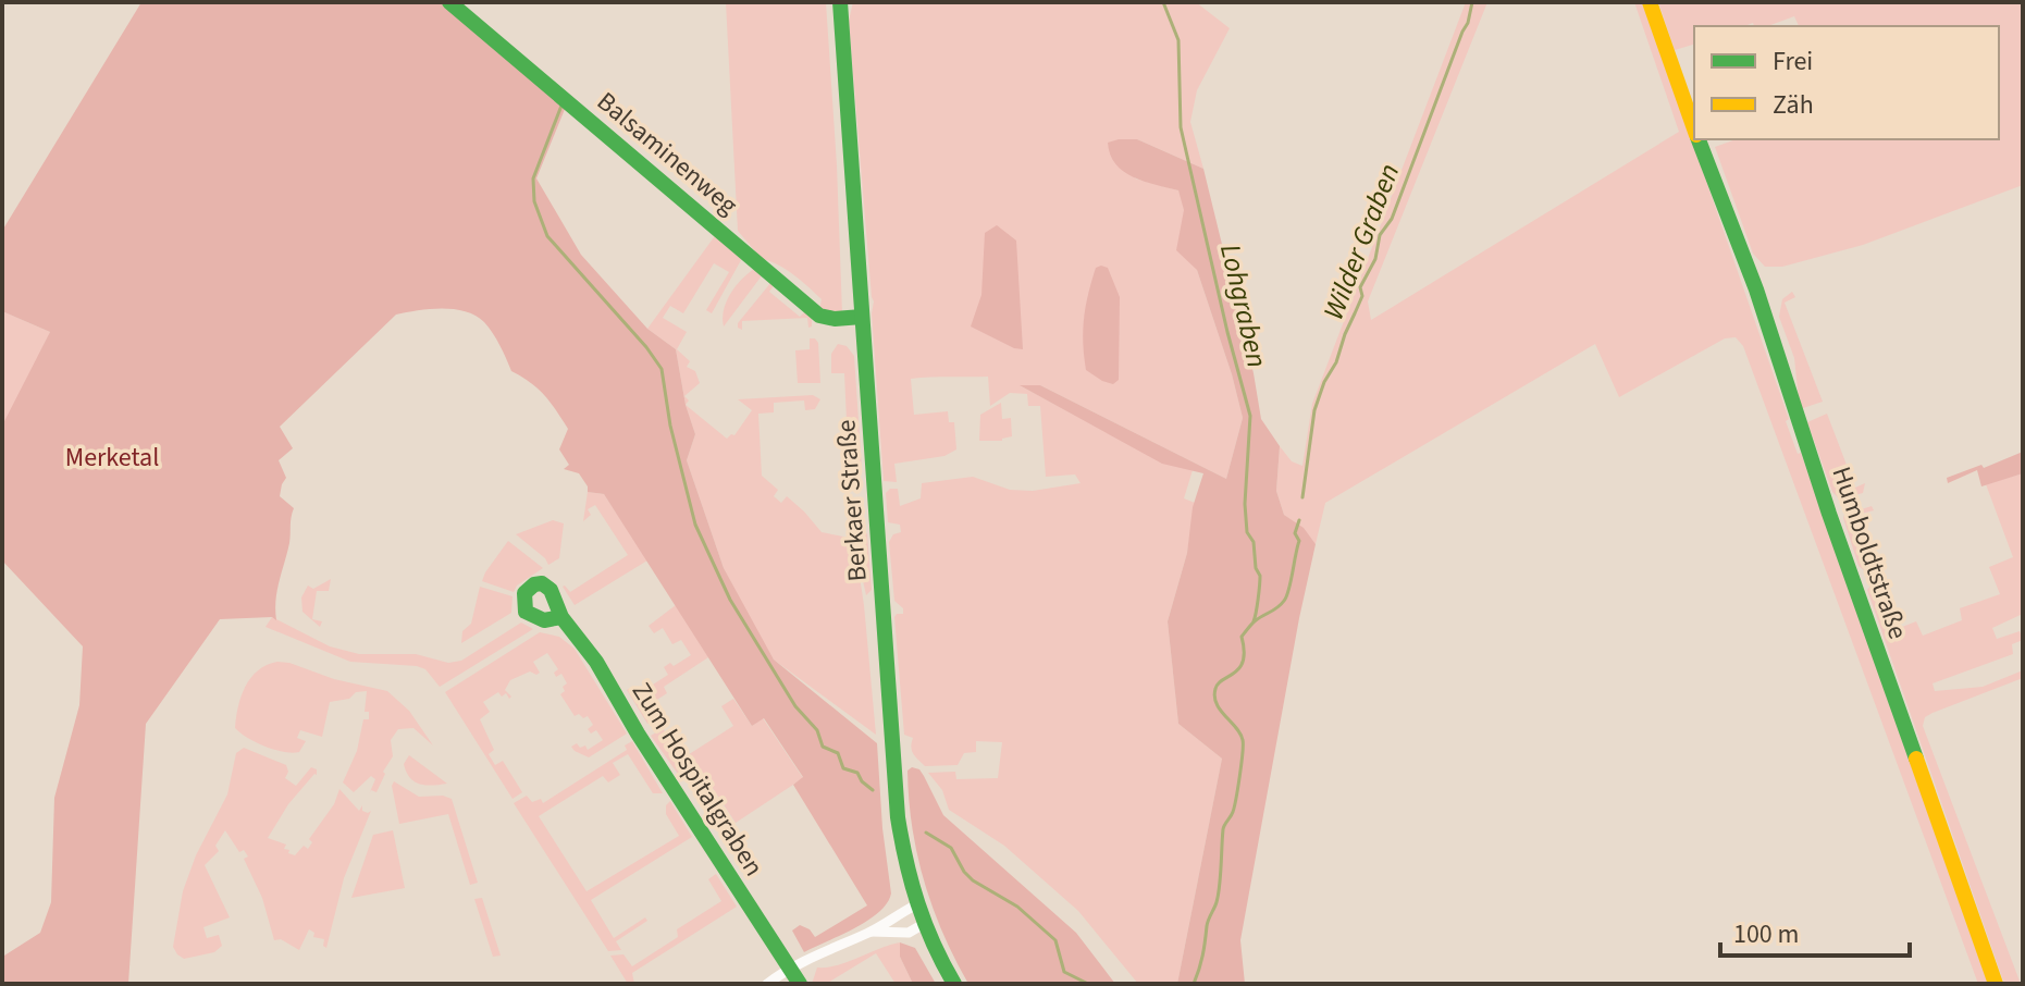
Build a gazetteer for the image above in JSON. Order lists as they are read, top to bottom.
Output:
{
  "streets": {
    "street": [
      "Balsaminenweg",
      "Berkaer Straße",
      "Humboldtstraße",
      "Zum Hospitalgraben"
    ]
  },
  "crossings": [
    ["Balsaminenweg", "Berkaer Straße"]
  ],
  "water": ["Wilder Graben", "Lohgraben"],
  "parks": ["Merketal"],
  "legend": ["Frei", "Zäh"],
  "scale_bar": "100 m"
}
